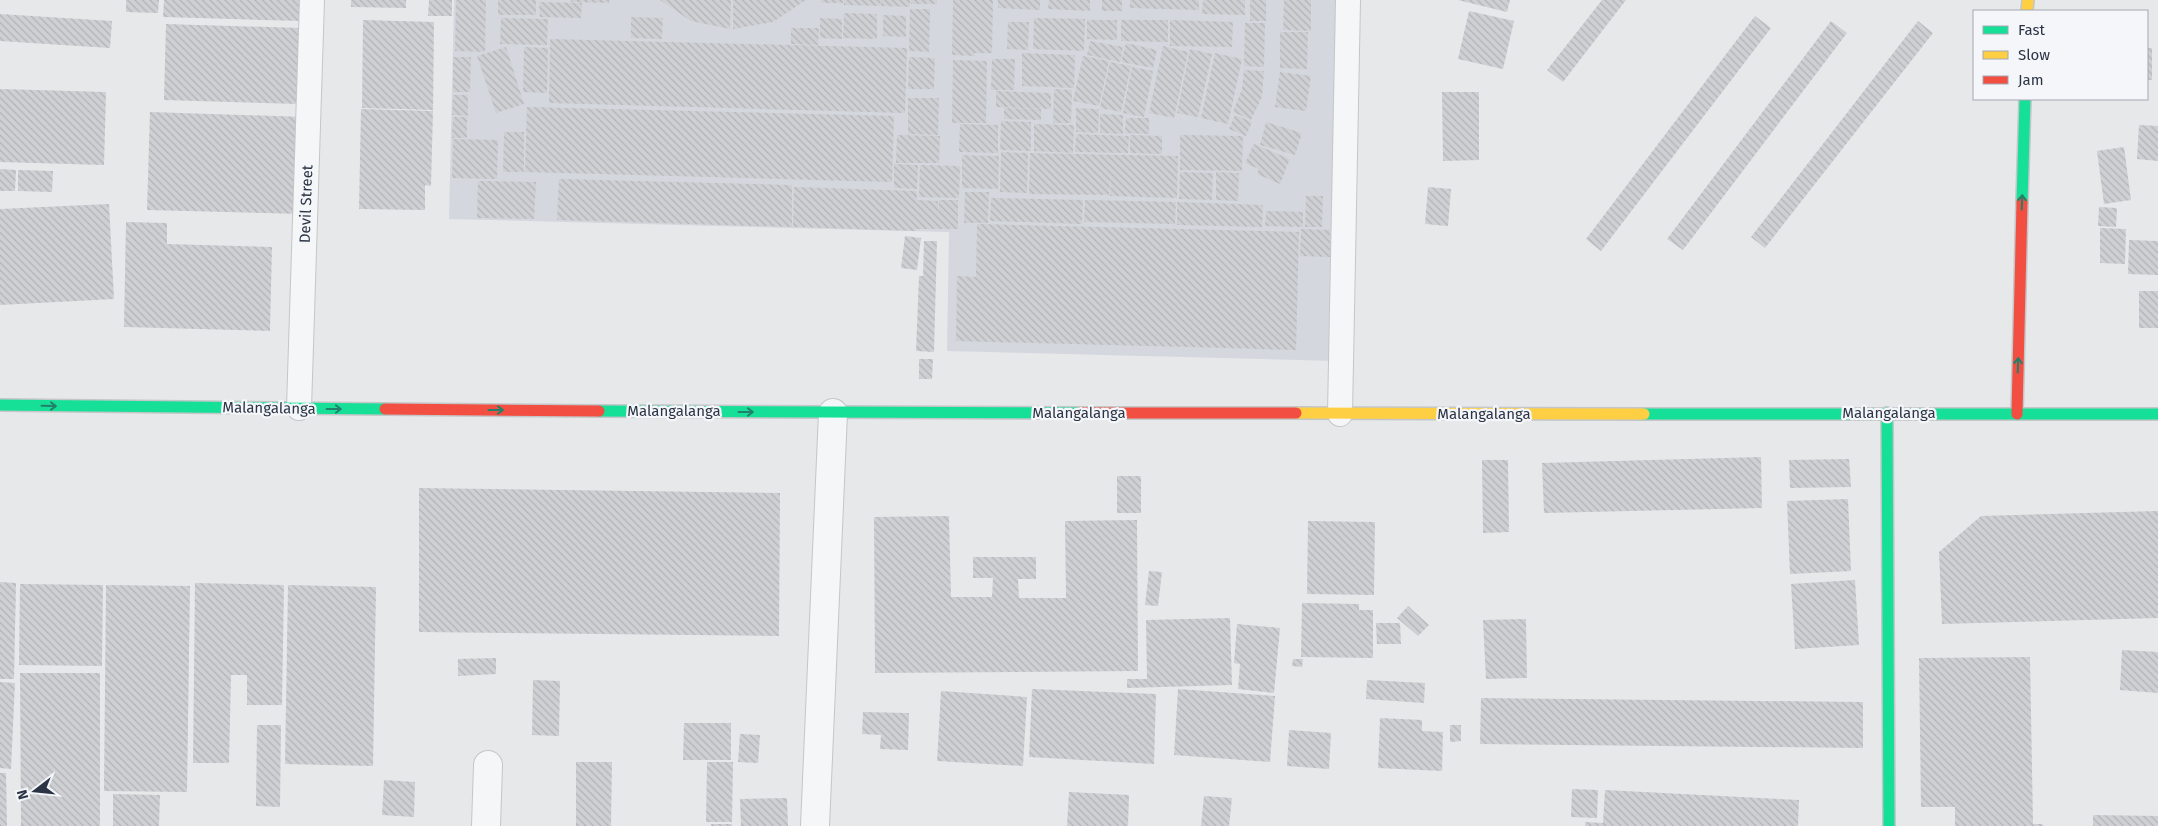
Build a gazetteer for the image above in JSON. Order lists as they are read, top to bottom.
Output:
{
  "streets": {
    "street": ["Malangalanga"],
    "lane": ["Devil Street"]
  },
  "crossings": [
    ["Devil Street", "Malangalanga"]
  ],
  "one_way": ["Malangalanga"],
  "legend": ["Fast", "Slow", "Jam"],
  "north": "left"
}
